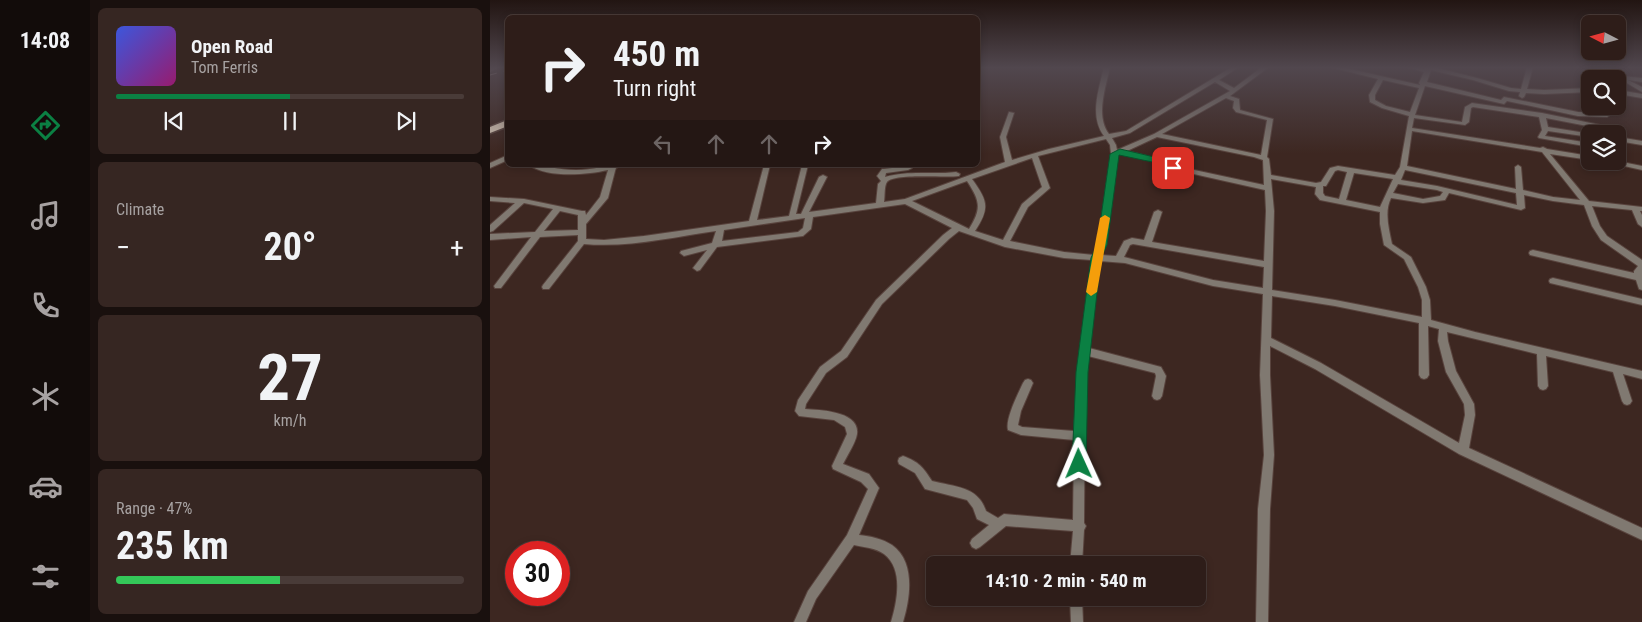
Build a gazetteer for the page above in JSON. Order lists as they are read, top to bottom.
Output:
{
  "north": "left",
  "page": {
    "tabs": "14:08",
    "turn": ["450 m", "Turn right"],
    "song": ["Open Road", "Tom Ferris"],
    "tile": [
      "Climate",
      ["27", "km/h"],
      ["Range · 47%", "235 km"]
    ],
    "heat": ["−", "20°", "+"],
    "limit": "30",
    "trip": "14:10 · 2 min · 540 m"
  }
}
